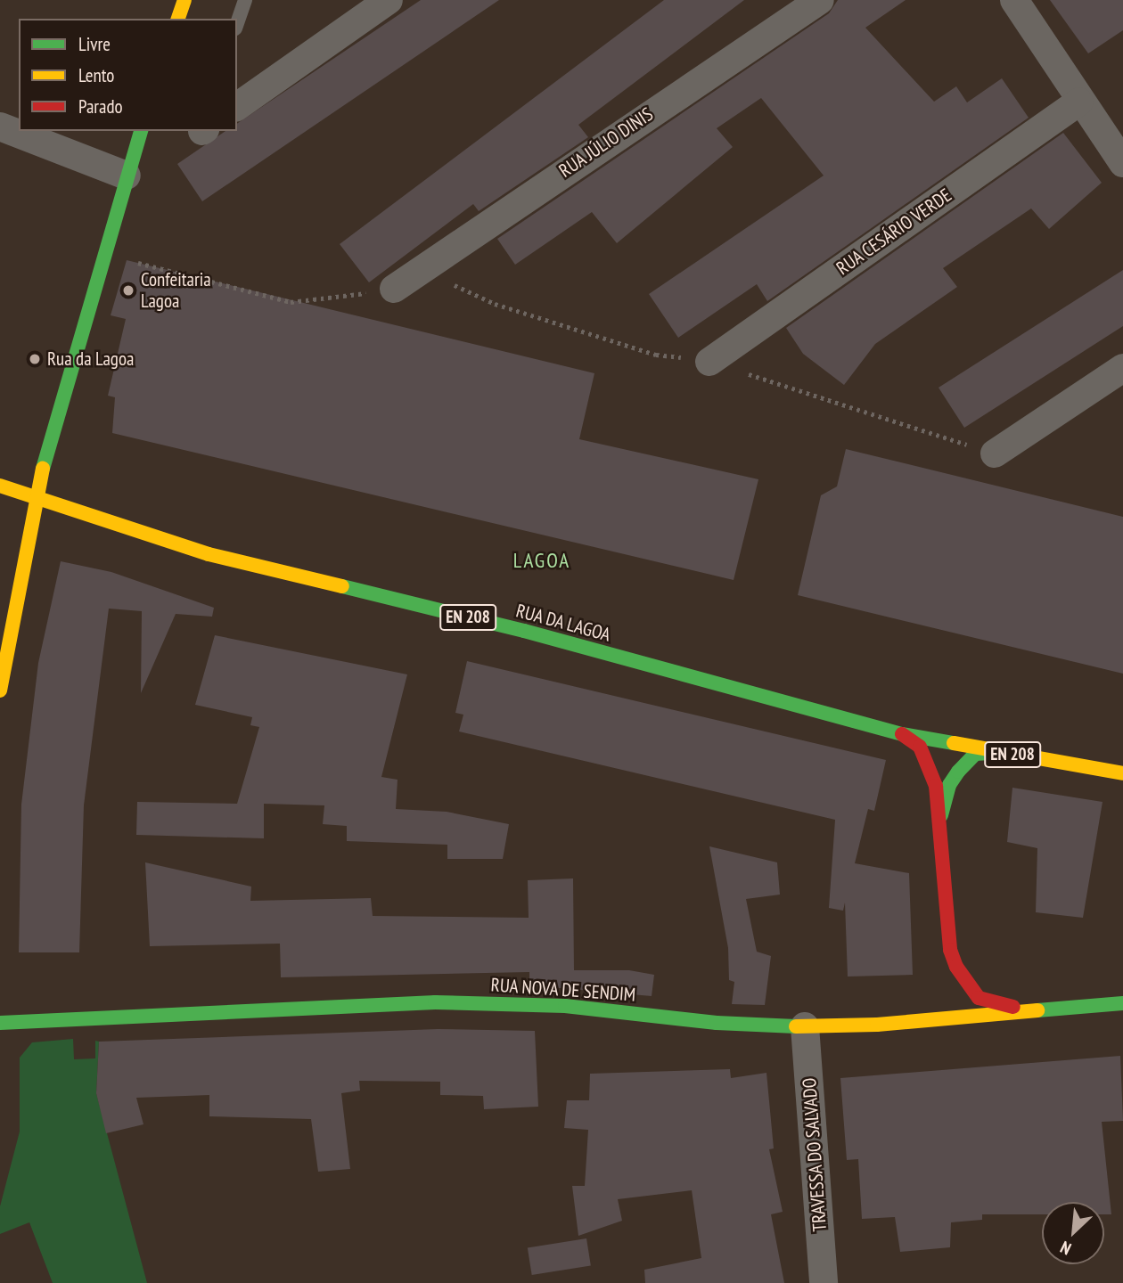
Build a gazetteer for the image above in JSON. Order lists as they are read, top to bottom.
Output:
{
  "streets": {
    "main road": ["EN 208", "RUA DA LAGOA", "RUA NOVA DE SENDIM"],
    "street": ["RUA JÚLIO DINIS", "RUA CESÁRIO VERDE", "TRAVESSA DO SALVADO"]
  },
  "crossings": [
    ["RUA NOVA DE SENDIM", "TRAVESSA DO SALVADO"]
  ],
  "districts": ["LAGOA"],
  "places": ["Confeitaria Lagoa", "Rua da Lagoa"],
  "legend": ["Livre", "Lento", "Parado"],
  "north": "bottom left"
}
